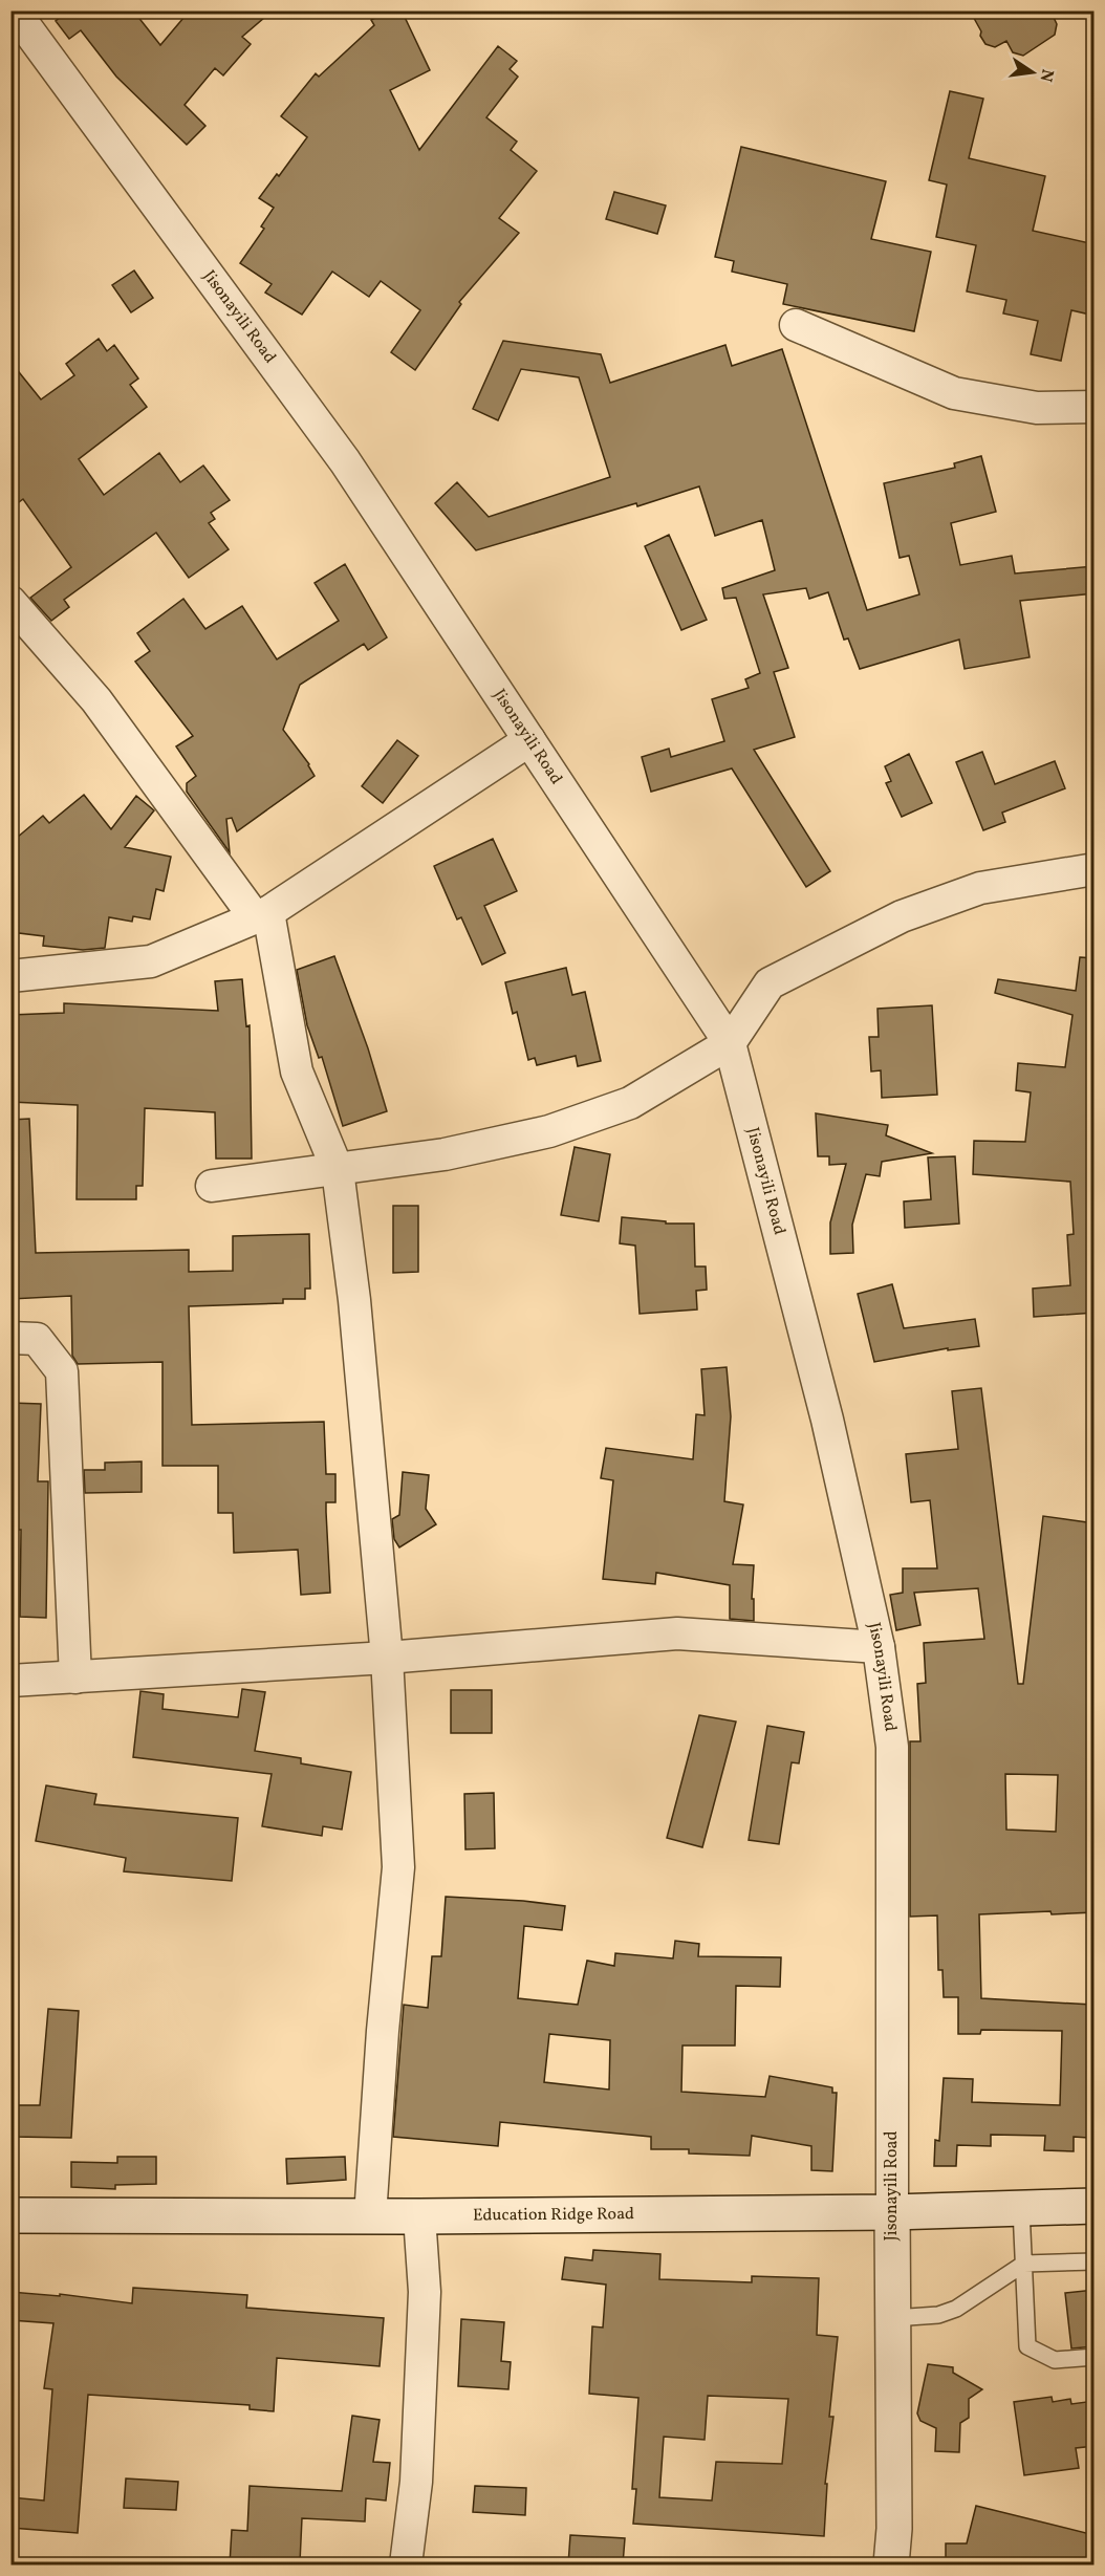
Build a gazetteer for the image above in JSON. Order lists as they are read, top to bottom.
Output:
{
  "streets": {
    "main road": ["Jisonayili Road", "Education Ridge Road"]
  },
  "crossings": [
    ["Jisonayili Road", "Education Ridge Road"]
  ],
  "north": "right"
}
